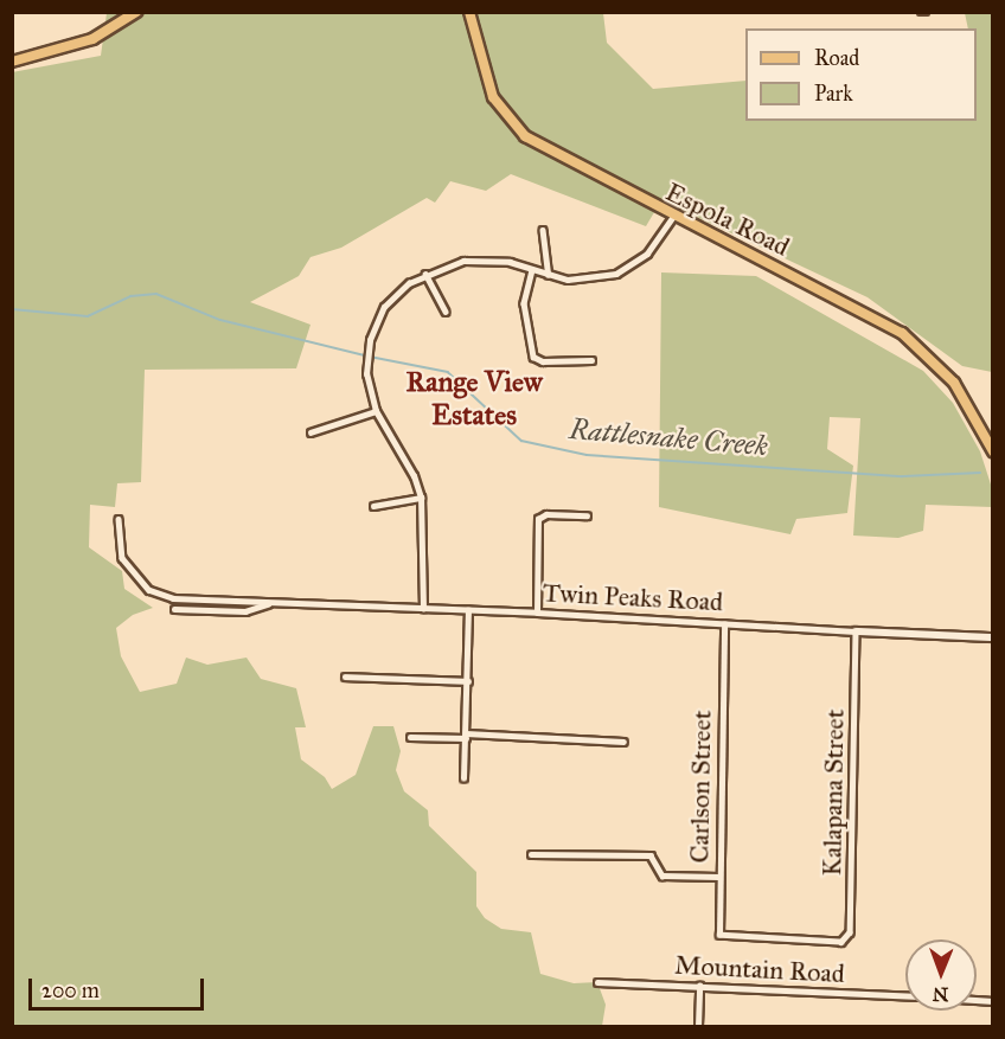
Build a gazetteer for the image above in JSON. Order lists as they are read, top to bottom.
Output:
{
  "streets": {
    "main road": ["Espola Road"],
    "street": [
      "Twin Peaks Road",
      "Carlson Street",
      "Kalapana Street",
      "Mountain Road"
    ]
  },
  "crossings": [
    ["Twin Peaks Road", "Carlson Street"],
    ["Twin Peaks Road", "Kalapana Street"],
    ["Carlson Street", "Kalapana Street"]
  ],
  "districts": ["Range View Estates"],
  "water": ["Rattlesnake Creek"],
  "legend": ["Road", "Park"],
  "scale_bar": "200 m",
  "north": "bottom"
}
